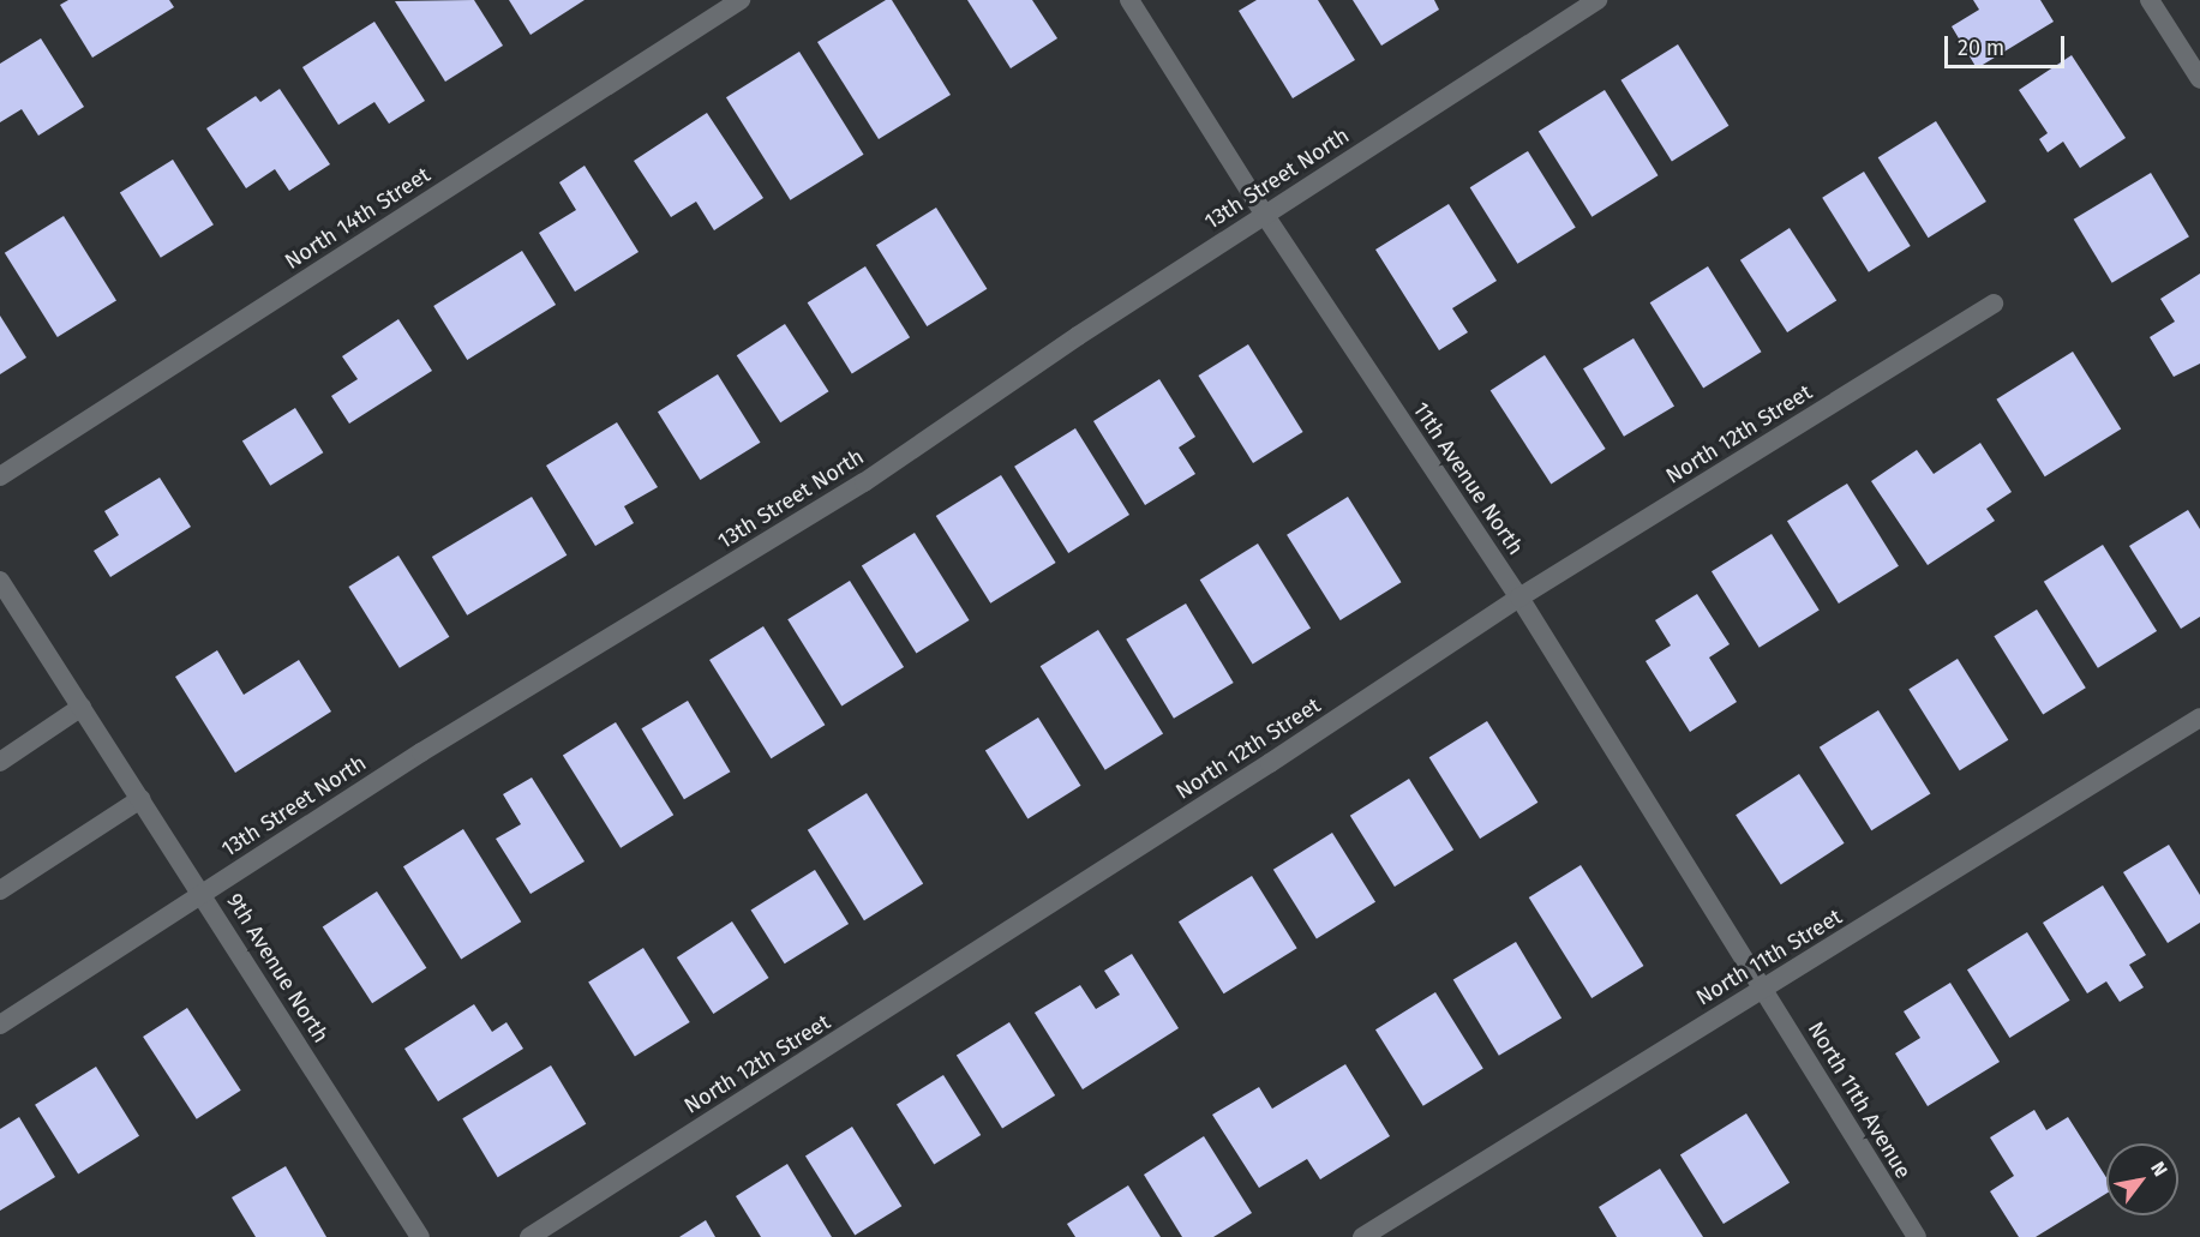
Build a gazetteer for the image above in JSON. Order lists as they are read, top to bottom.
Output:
{
  "streets": {
    "street": [
      "13th Street North",
      "North 14th Street",
      "North 12th Street",
      "11th Avenue North",
      "North 11th Street",
      "9th Avenue North",
      "North 11th Avenue"
    ]
  },
  "crossings": [
    ["13th Street North", "11th Avenue North"],
    ["13th Street North", "9th Avenue North"],
    ["North 12th Street", "11th Avenue North"],
    ["11th Avenue North", "North 11th Street"],
    ["11th Avenue North", "North 11th Avenue"],
    ["North 11th Street", "North 11th Avenue"]
  ],
  "scale_bar": "20 m",
  "north": "top right"
}
